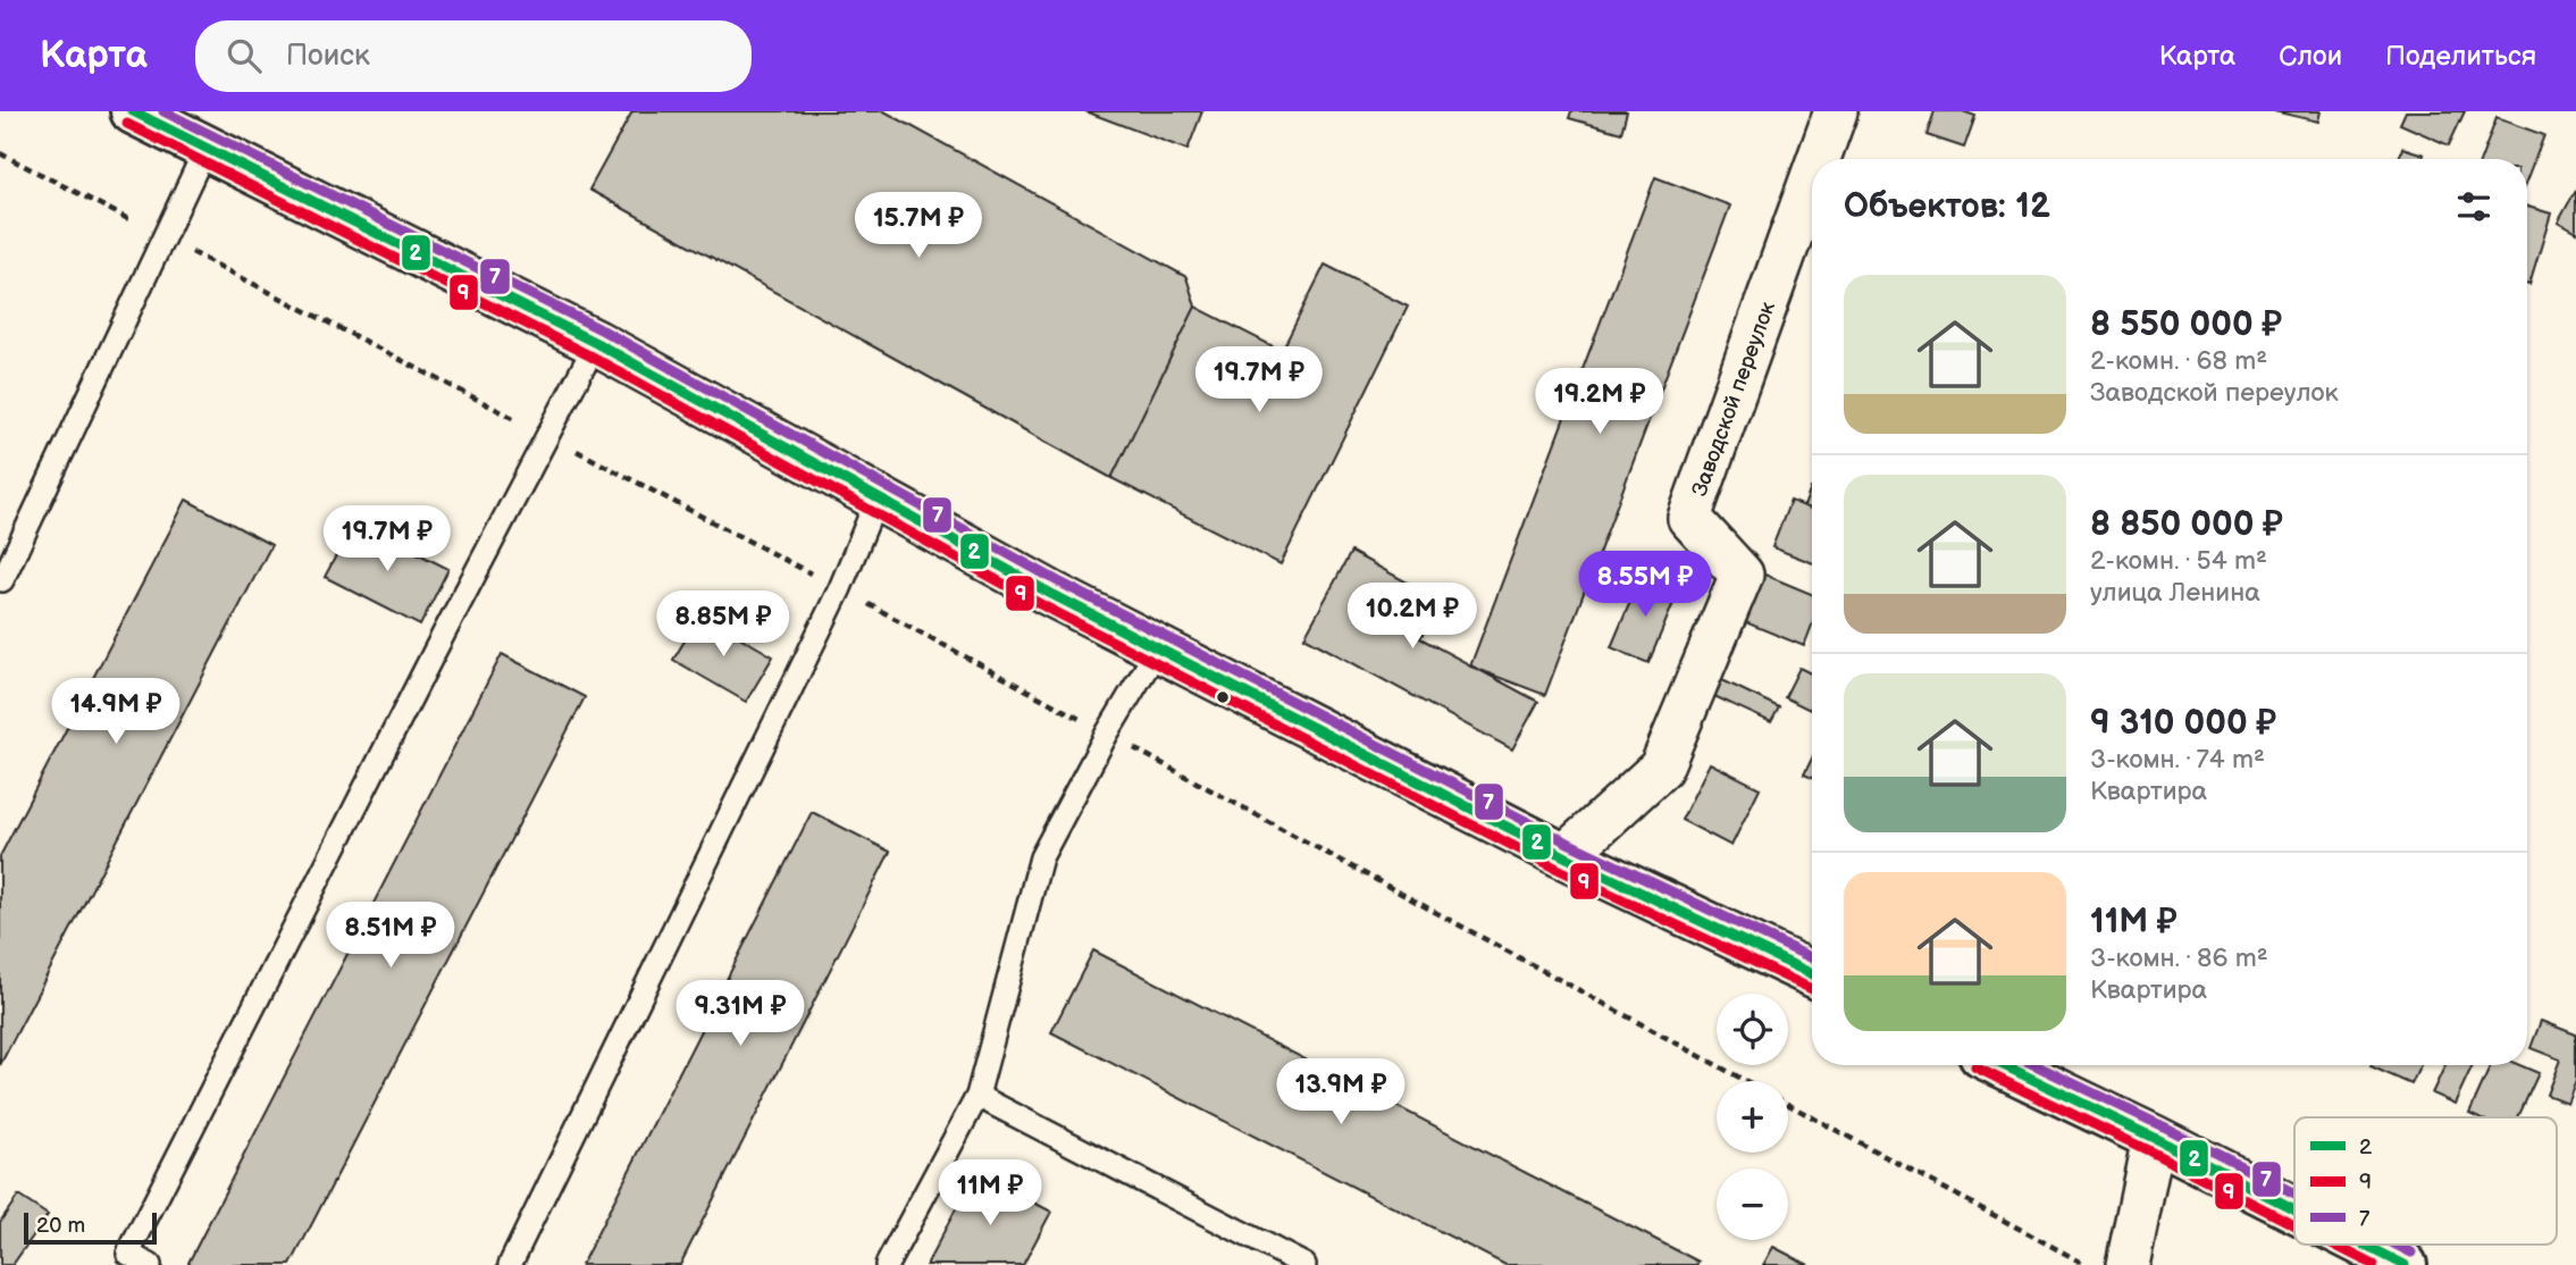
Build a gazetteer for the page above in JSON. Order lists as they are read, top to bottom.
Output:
{
  "streets": {
    "street": ["Заводской переулок"]
  },
  "lines": ["transit line 2", "transit line 7", "transit line 9"],
  "legend": ["2", "9", "7"],
  "scale_bar": "20 m",
  "page": {
    "header": "Карта",
    "search": "Поиск",
    "nav": ["Карта", "Слои", "Поделиться"],
    "heading": "Объектов: 12",
    "price": [
      "15.7M ₽",
      "19.7M ₽",
      "19.2M ₽",
      "19.7M ₽",
      "8.55M ₽",
      "10.2M ₽",
      "8.85M ₽",
      "14.9M ₽",
      "8.51M ₽",
      "9.31M ₽",
      "13.9M ₽",
      "11M ₽"
    ],
    "list": [
      {
        "name": "8 550 000 ₽",
        "note": "2-комн. · 68 m² · Заводской переулок"
      },
      {
        "name": "8 850 000 ₽",
        "note": "2-комн. · 54 m² · улица Ленина"
      },
      {
        "name": "9 310 000 ₽",
        "note": "3-комн. · 74 m² · Квартира"
      },
      {
        "name": "11M ₽",
        "note": "3-комн. · 86 m² · Квартира"
      }
    ],
    "map_buttons": ["+", "−"],
    "scale": "20 m"
  }
}
